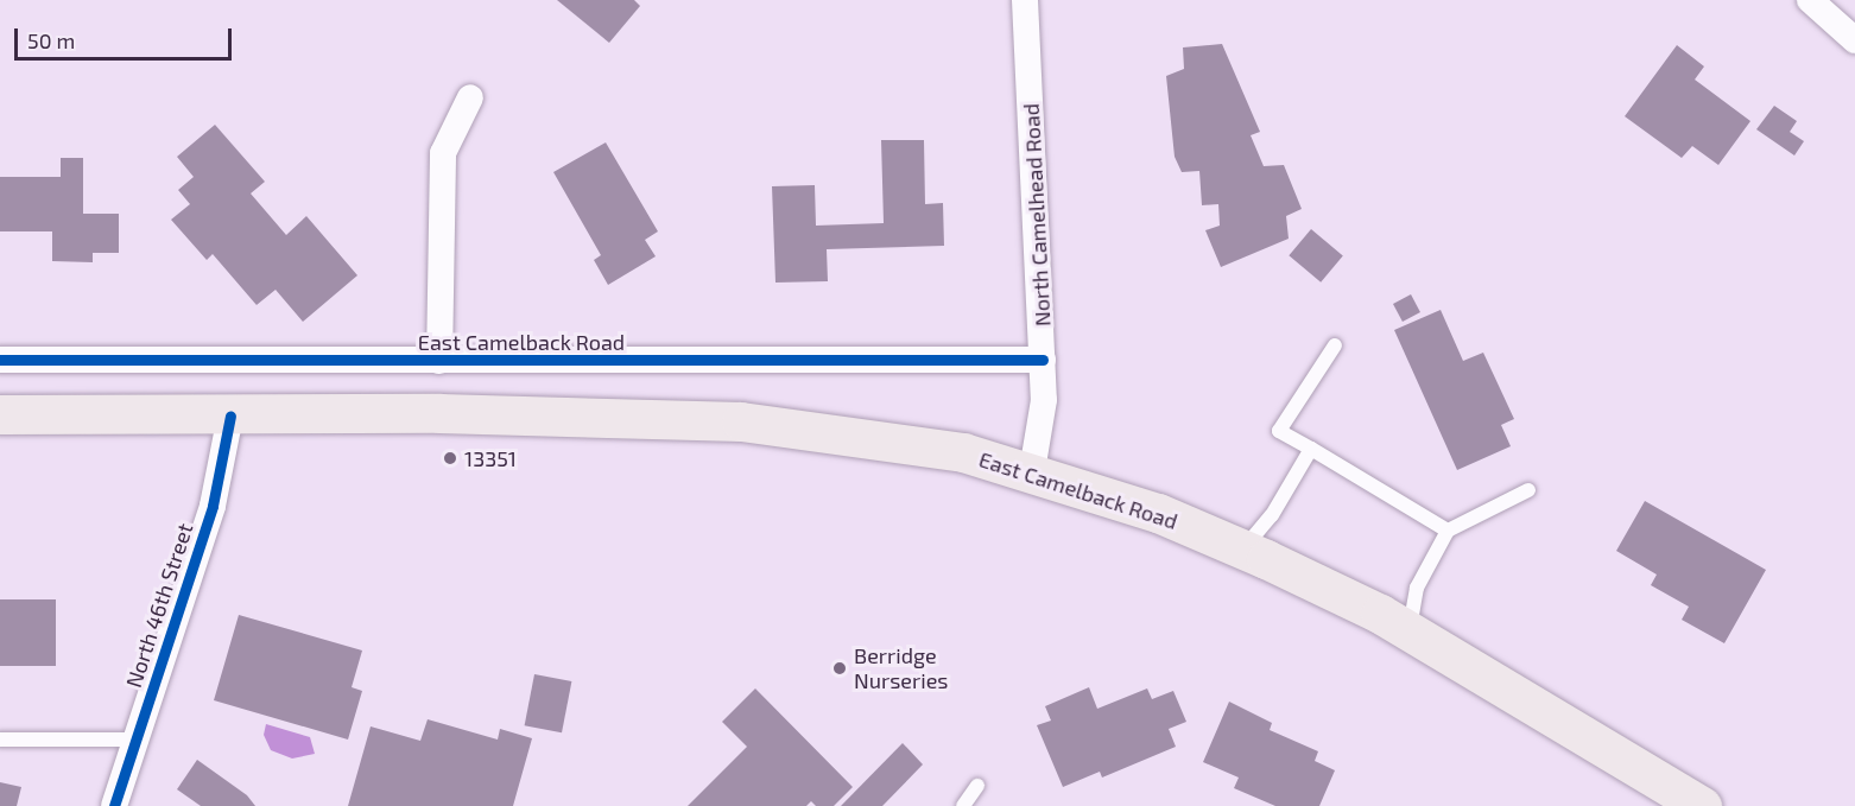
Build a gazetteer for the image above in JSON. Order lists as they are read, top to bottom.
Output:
{
  "streets": {
    "main road": ["East Camelback Road"],
    "street": ["North Camelhead Road", "North 46th Street"]
  },
  "crossings": [
    ["North Camelhead Road", "East Camelback Road"],
    ["East Camelback Road", "North 46th Street"]
  ],
  "places": ["13351", "Berridge Nurseries"],
  "scale_bar": "50 m"
}
